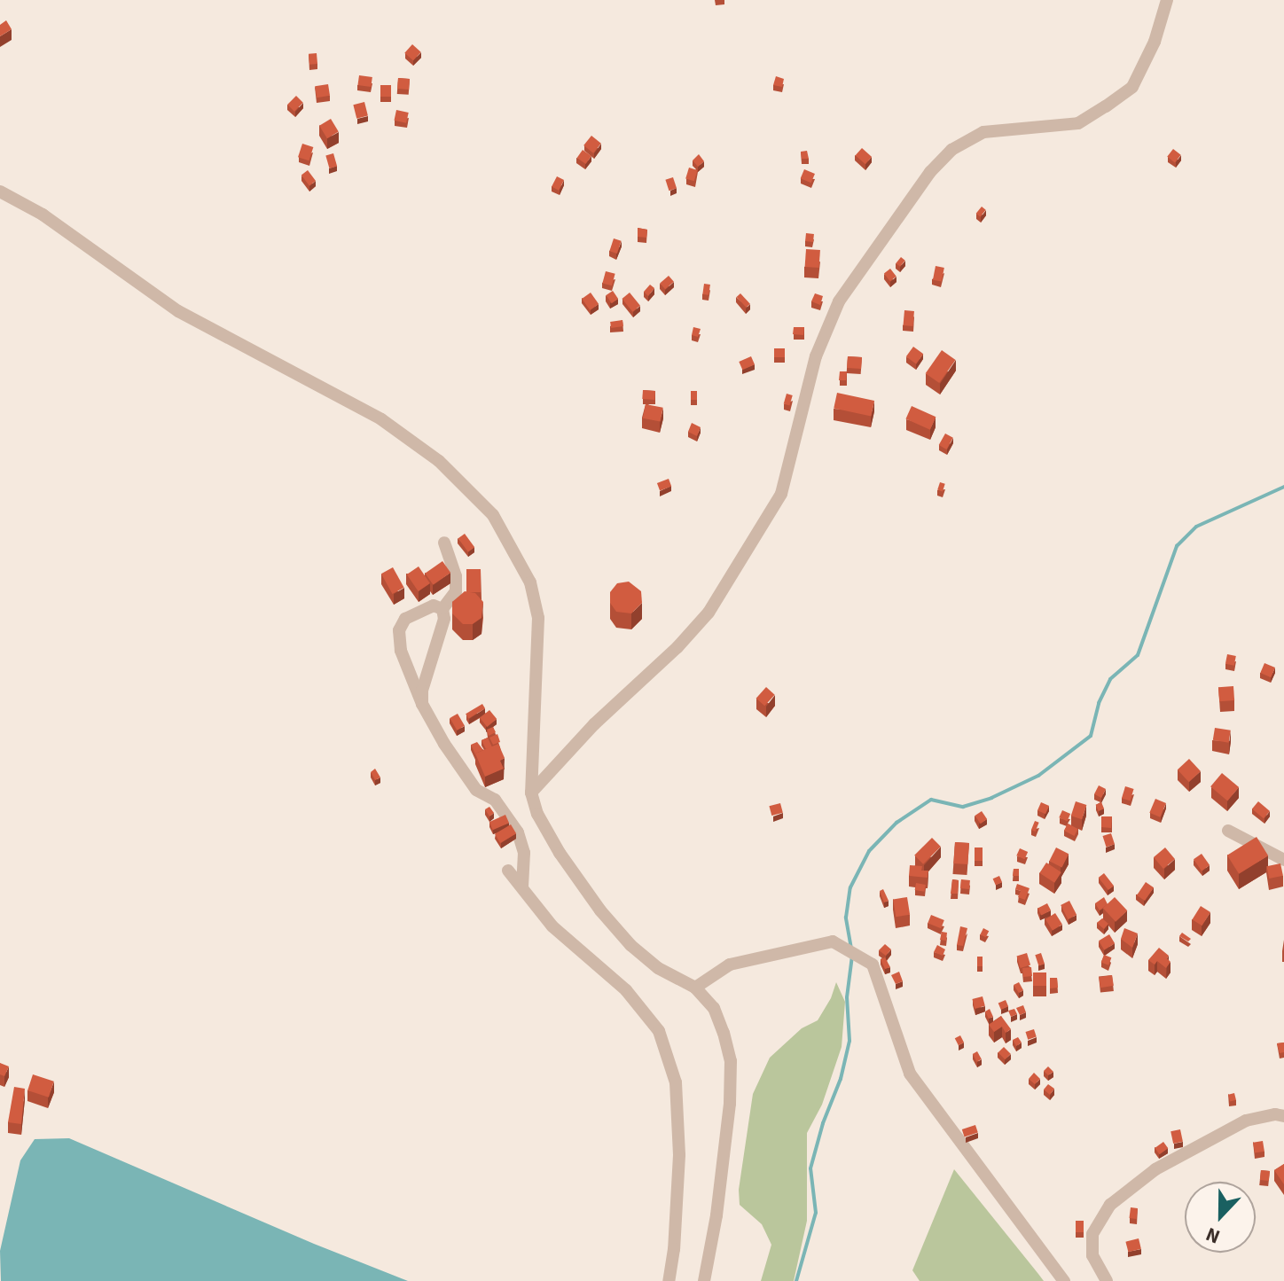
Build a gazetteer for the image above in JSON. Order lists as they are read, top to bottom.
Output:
{
  "north": "bottom"
}
